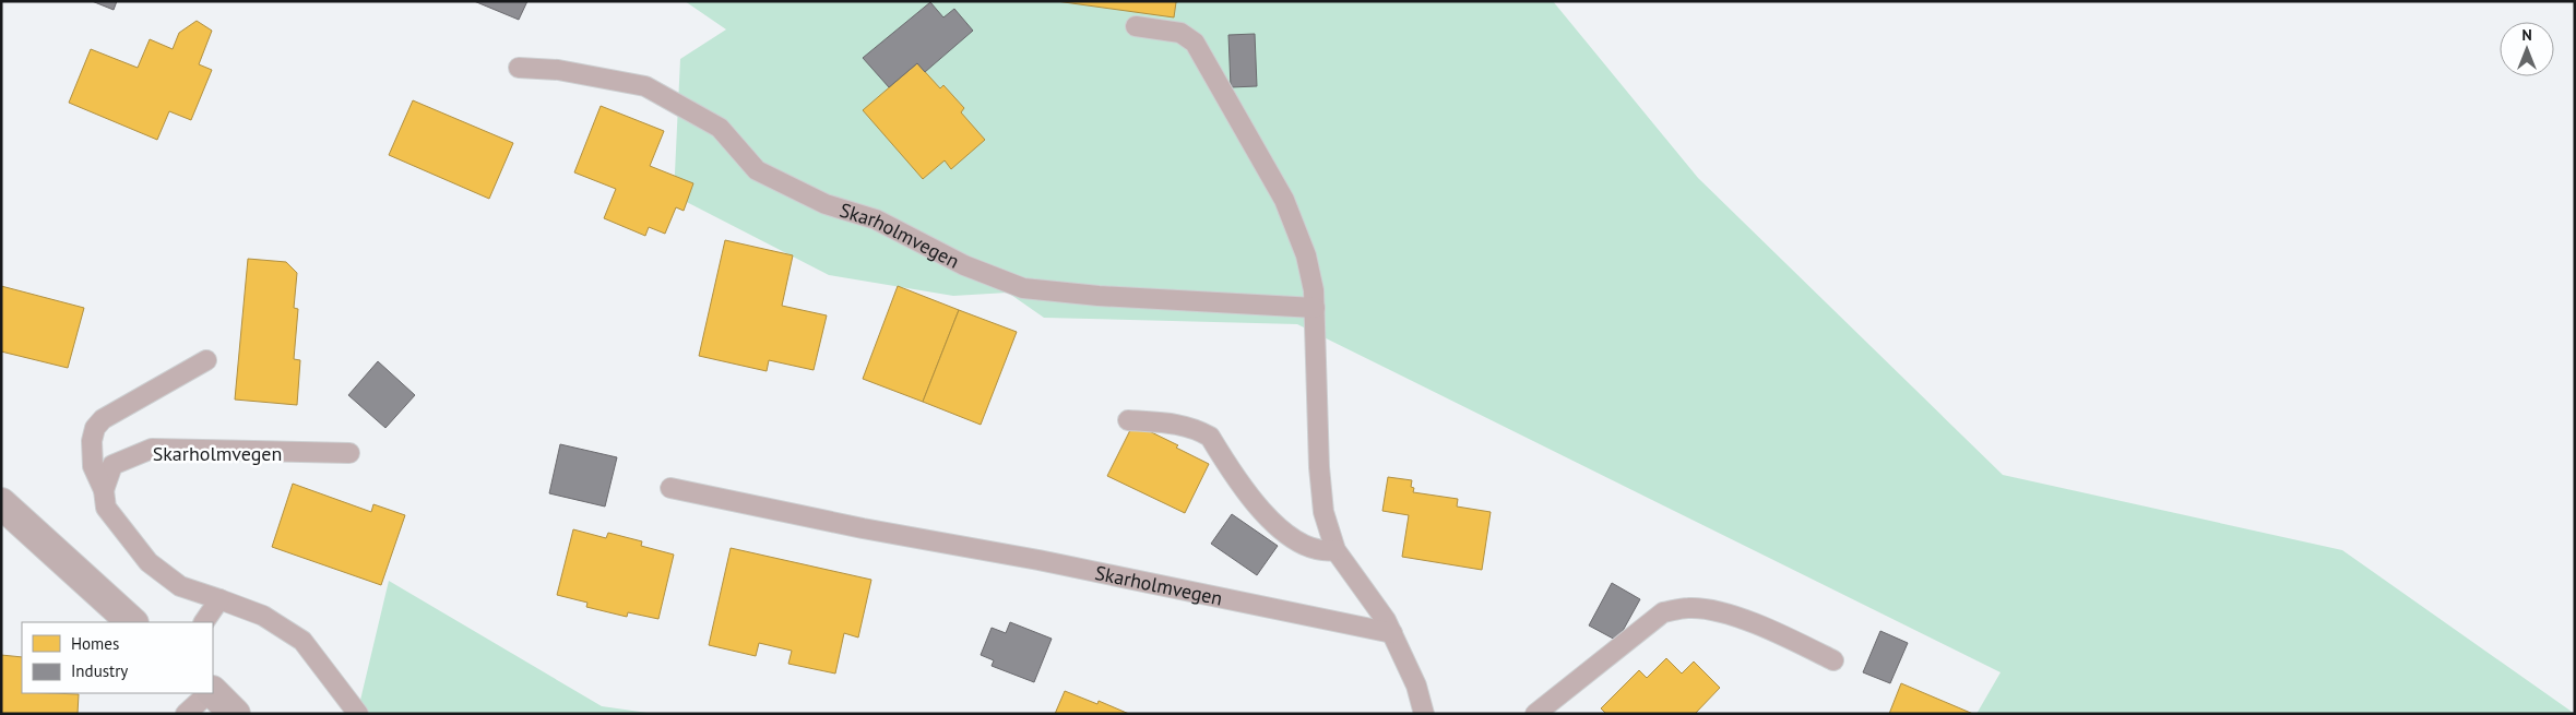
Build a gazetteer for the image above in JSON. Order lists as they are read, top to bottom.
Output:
{
  "streets": {
    "lane": ["Skarholmvegen"]
  },
  "legend": ["Homes", "Industry"],
  "north": "top"
}
